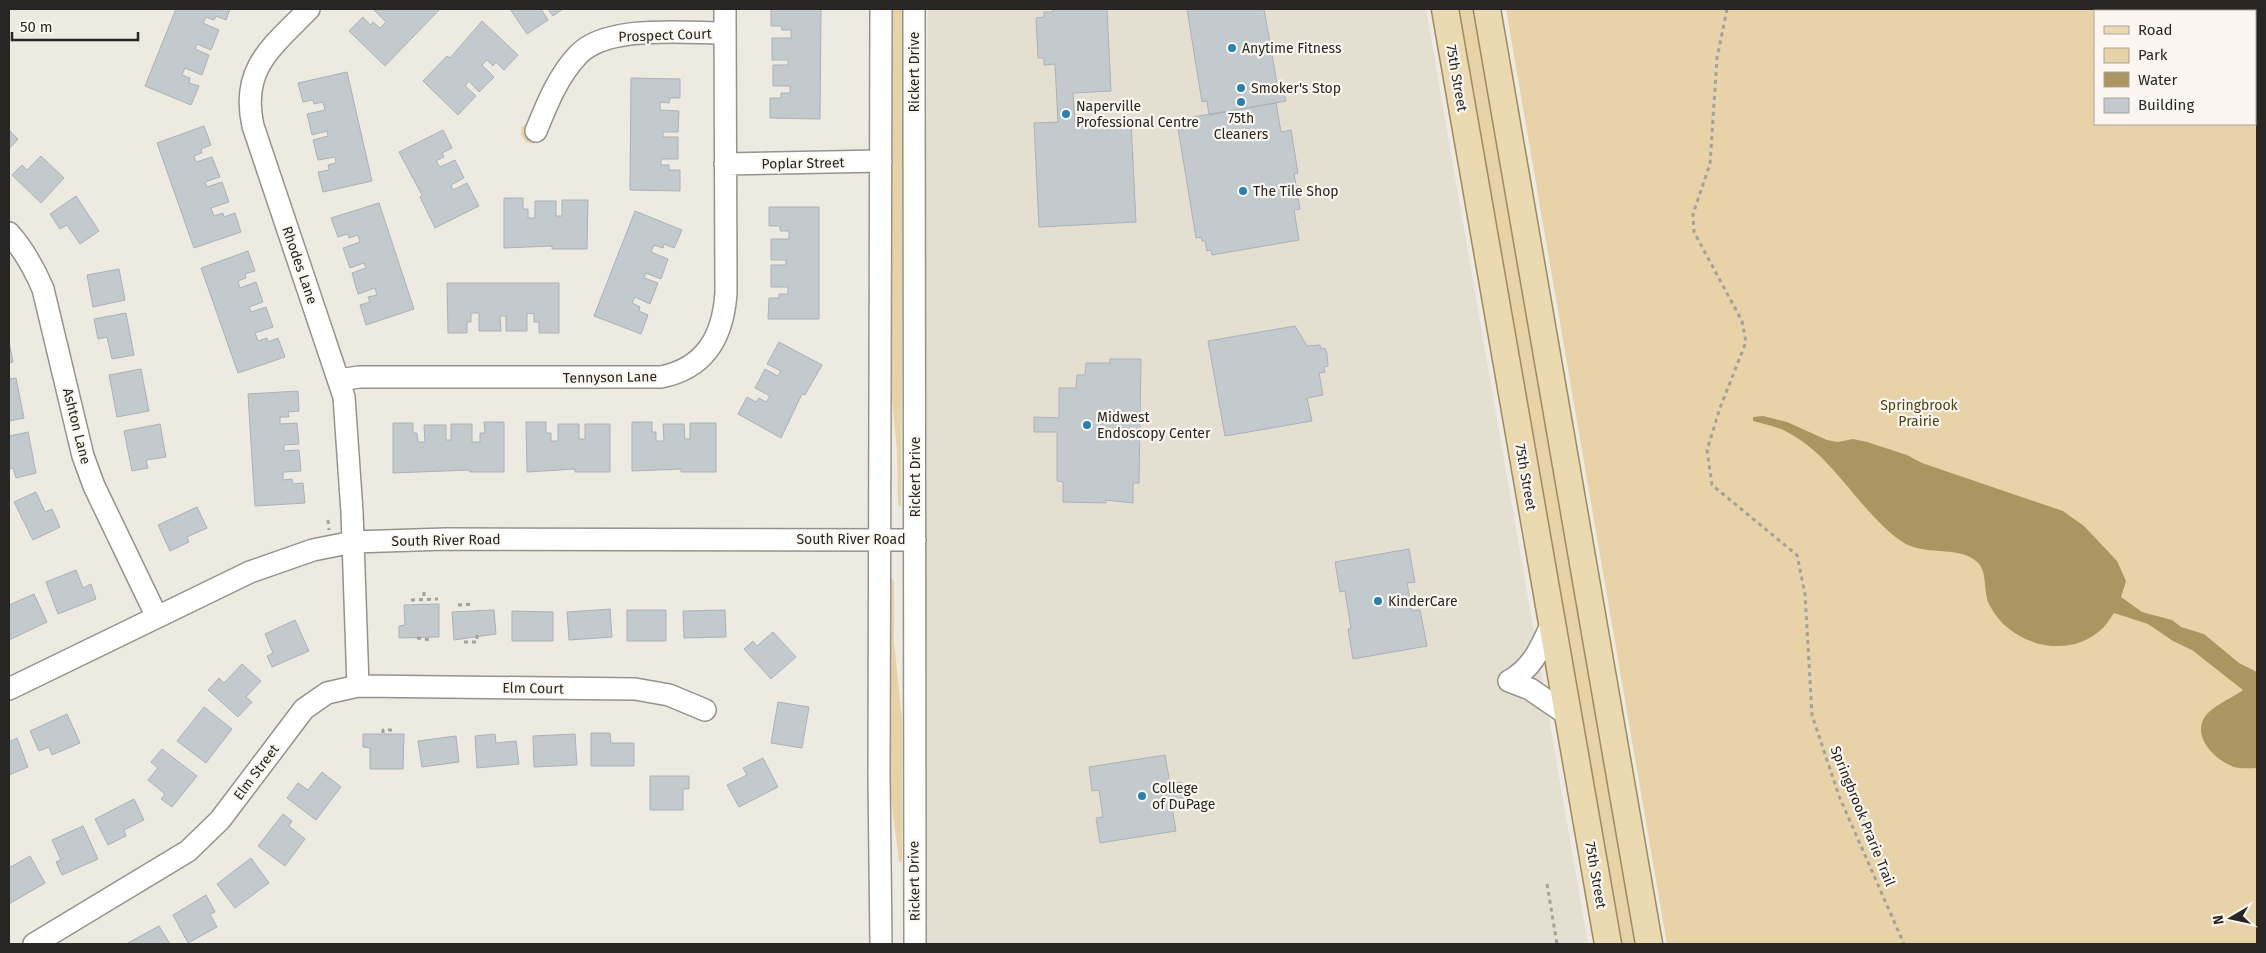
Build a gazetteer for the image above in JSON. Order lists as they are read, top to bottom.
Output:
{
  "streets": {
    "main road": ["75th Street"],
    "street": [
      "Prospect Court",
      "Rickert Drive",
      "Poplar Street",
      "Rhodes Lane",
      "Tennyson Lane",
      "Ashton Lane",
      "South River Road",
      "Elm Court",
      "Elm Street"
    ],
    "path": ["Springbrook Prarie Trail"]
  },
  "crossings": [
    ["Prospect Court", "Tennyson Lane"],
    ["Rickert Drive", "South River Road"],
    ["Poplar Street", "Tennyson Lane"],
    ["Rhodes Lane", "Tennyson Lane"],
    ["Rhodes Lane", "South River Road"],
    ["Ashton Lane", "South River Road"],
    ["Elm Court", "Elm Street"]
  ],
  "parks": ["Springbrook Prairie"],
  "places": [
    "Anytime Fitness",
    "Smoker's Stop",
    "75th Cleaners",
    "Naperville Professional Centre",
    "The Tile Shop",
    "Midwest Endoscopy Center",
    "KinderCare",
    "College of DuPage"
  ],
  "legend": [
    "Road",
    "Park",
    "Water",
    "Building"
  ],
  "scale_bar": "50 m",
  "north": "left"
}
